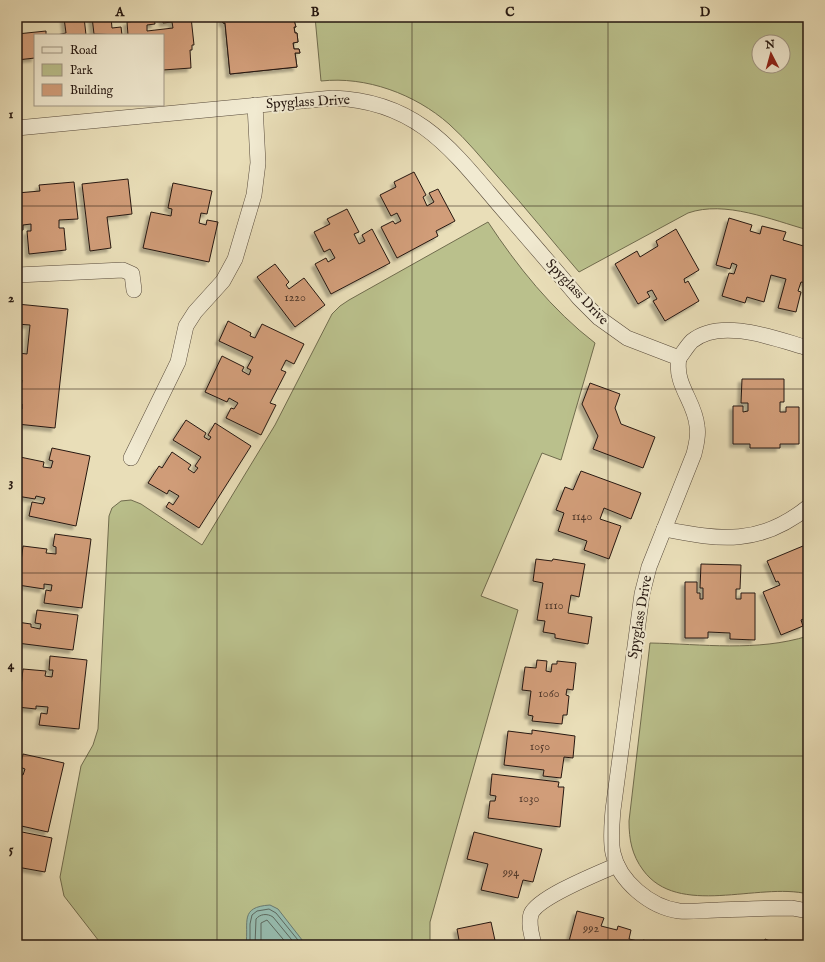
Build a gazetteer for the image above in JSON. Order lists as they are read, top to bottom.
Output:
{
  "streets": {
    "street": ["Spyglass Drive"]
  },
  "house_numbers": [
    "1220",
    "1140",
    "1110",
    "1060",
    "1050",
    "1030",
    "994",
    "992"
  ],
  "legend": ["Road", "Park", "Building"],
  "north": "top",
  "grid": {
    "columns": [
      "A",
      "B",
      "C",
      "D"
    ],
    "rows": [
      "1",
      "2",
      "3",
      "4",
      "5"
    ]
  }
}
